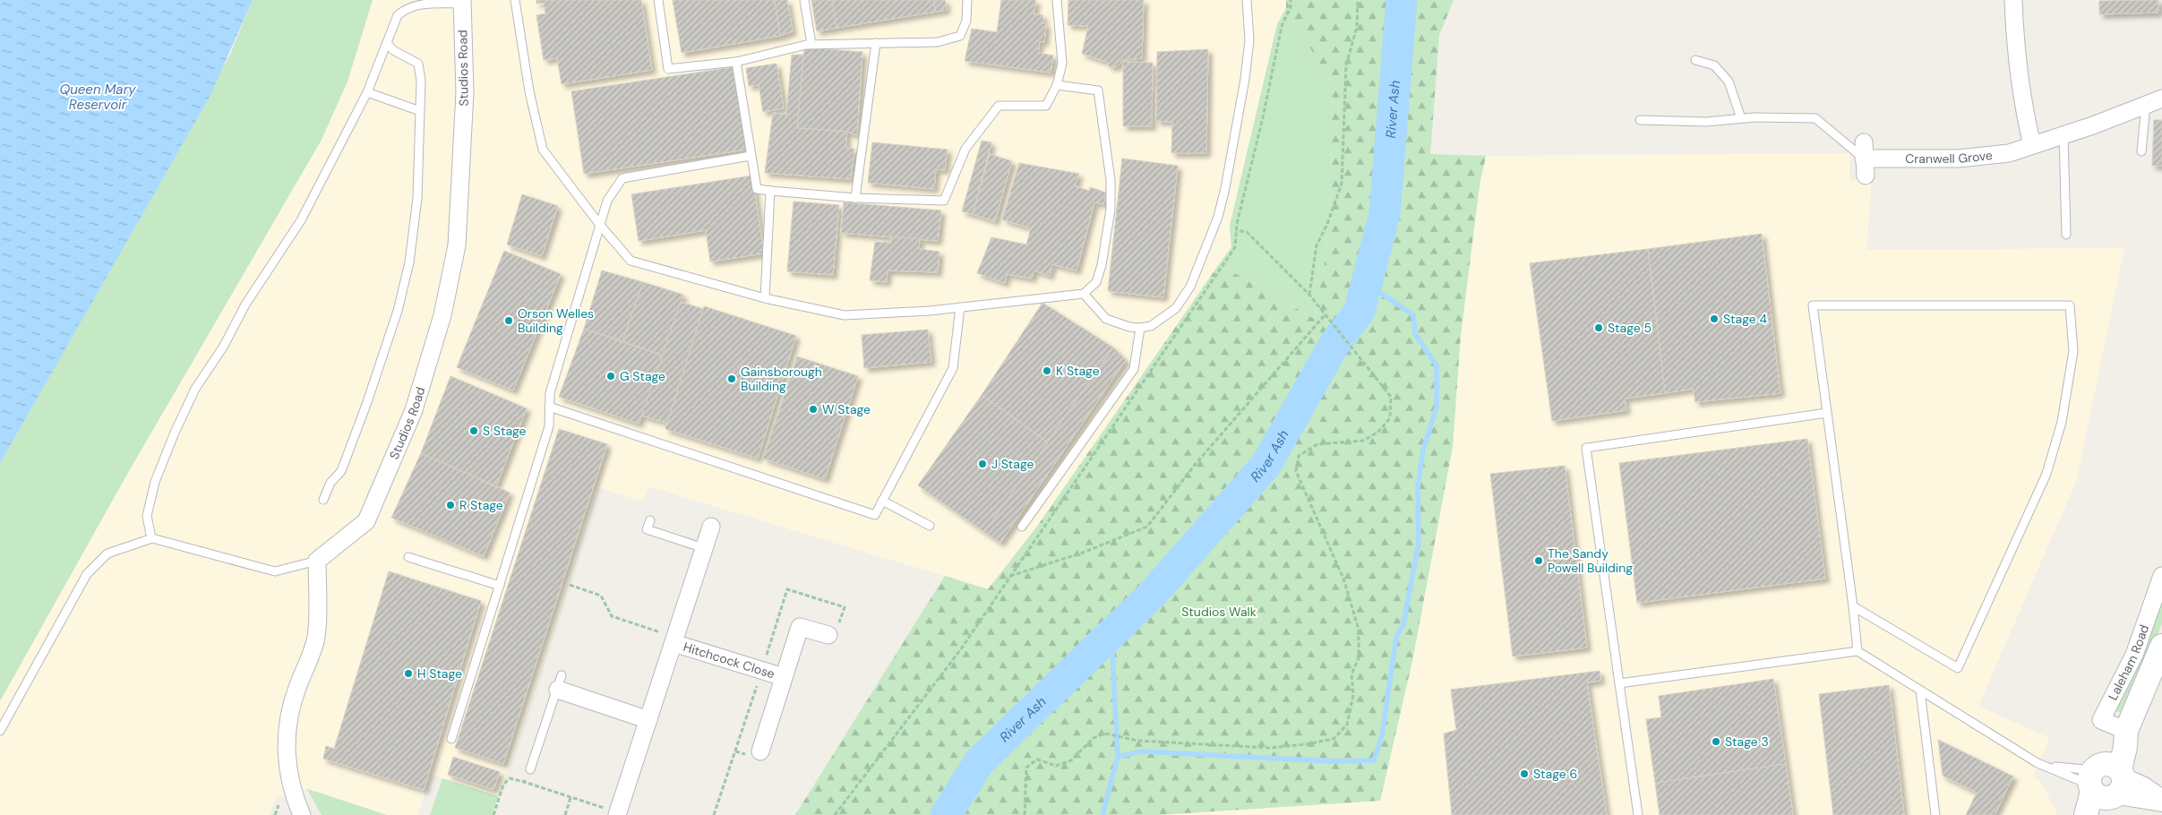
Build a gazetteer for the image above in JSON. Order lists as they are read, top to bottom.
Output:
{
  "streets": {
    "main road": ["Laleham Road"],
    "street": ["Studios Road", "Cranwell Grove", "Hitchcock Close"]
  },
  "water": ["Queen Mary Reservoir", "River Ash"],
  "parks": ["Studios Walk"],
  "places": [
    "Stage 4",
    "Orson Welles Building",
    "Stage 5",
    "K Stage",
    "G Stage",
    "Gainsborough Building",
    "W Stage",
    "S Stage",
    "J Stage",
    "R Stage",
    "The Sandy Powell Building",
    "H Stage",
    "Stage 3",
    "Stage 6"
  ]
}
